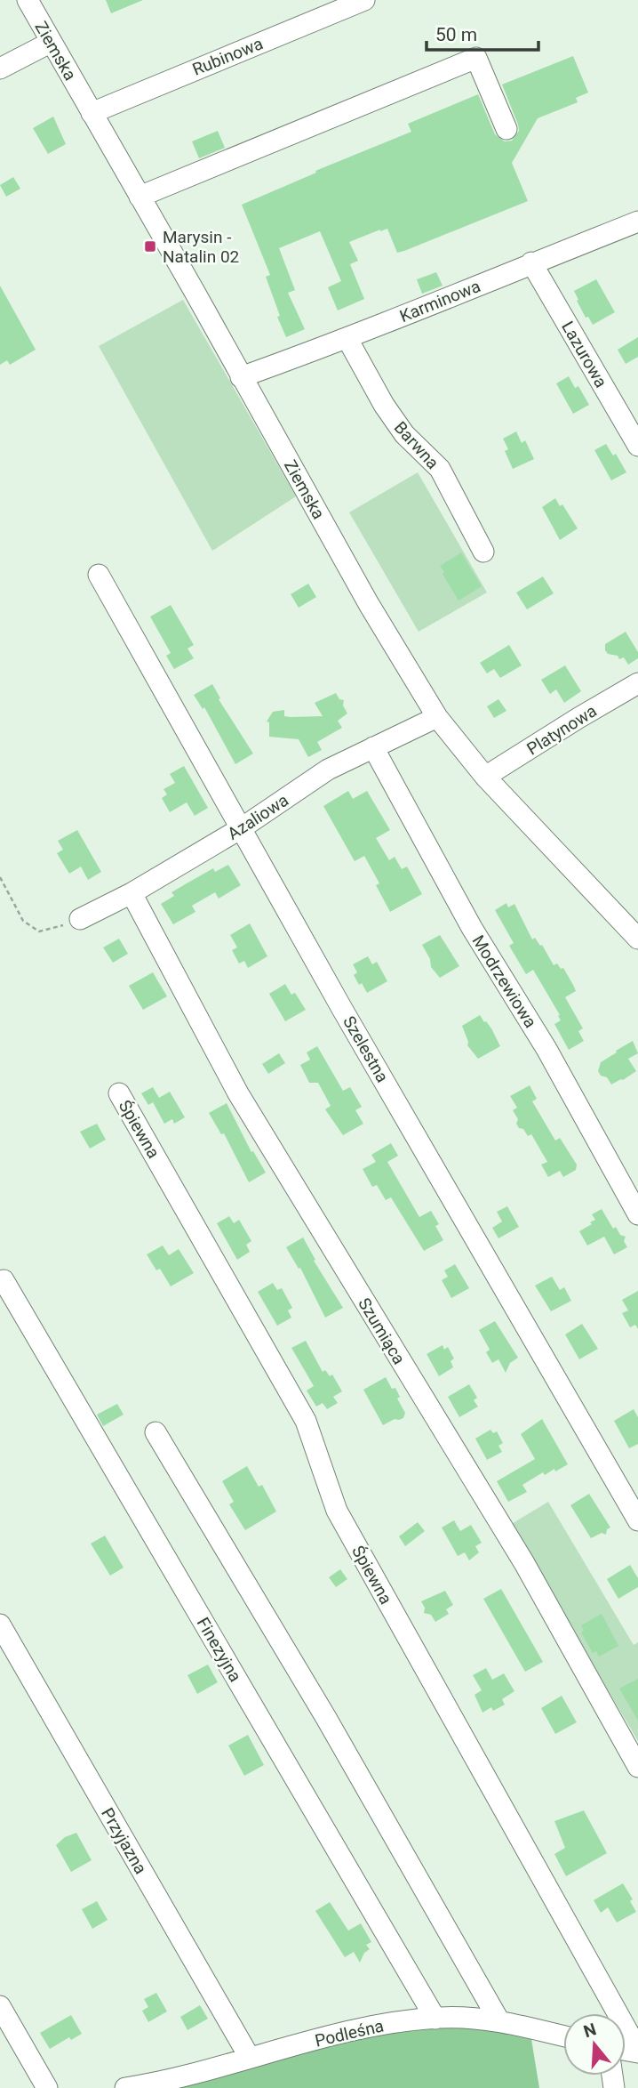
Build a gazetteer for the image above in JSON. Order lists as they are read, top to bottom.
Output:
{
  "streets": {
    "street": [
      "Ziemska",
      "Rubinowa",
      "Karminowa",
      "Lazurowa",
      "Barwna",
      "Platynowa",
      "Azaliowa",
      "Modrzewiowa",
      "Szelestna",
      "Śpiewna",
      "Szumiąca",
      "Finezyjna",
      "Przyjazna",
      "Podleśna"
    ]
  },
  "crossings": [
    ["Ziemska", "Rubinowa"],
    ["Ziemska", "Karminowa"],
    ["Ziemska", "Platynowa"],
    ["Ziemska", "Azaliowa"],
    ["Karminowa", "Lazurowa"],
    ["Karminowa", "Barwna"],
    ["Azaliowa", "Modrzewiowa"],
    ["Azaliowa", "Szelestna"],
    ["Azaliowa", "Szumiąca"],
    ["Finezyjna", "Podleśna"],
    ["Przyjazna", "Podleśna"]
  ],
  "places": {
    "transit": ["Marysin - Natalin 02"]
  },
  "scale_bar": "50 m",
  "north": "top"
}
